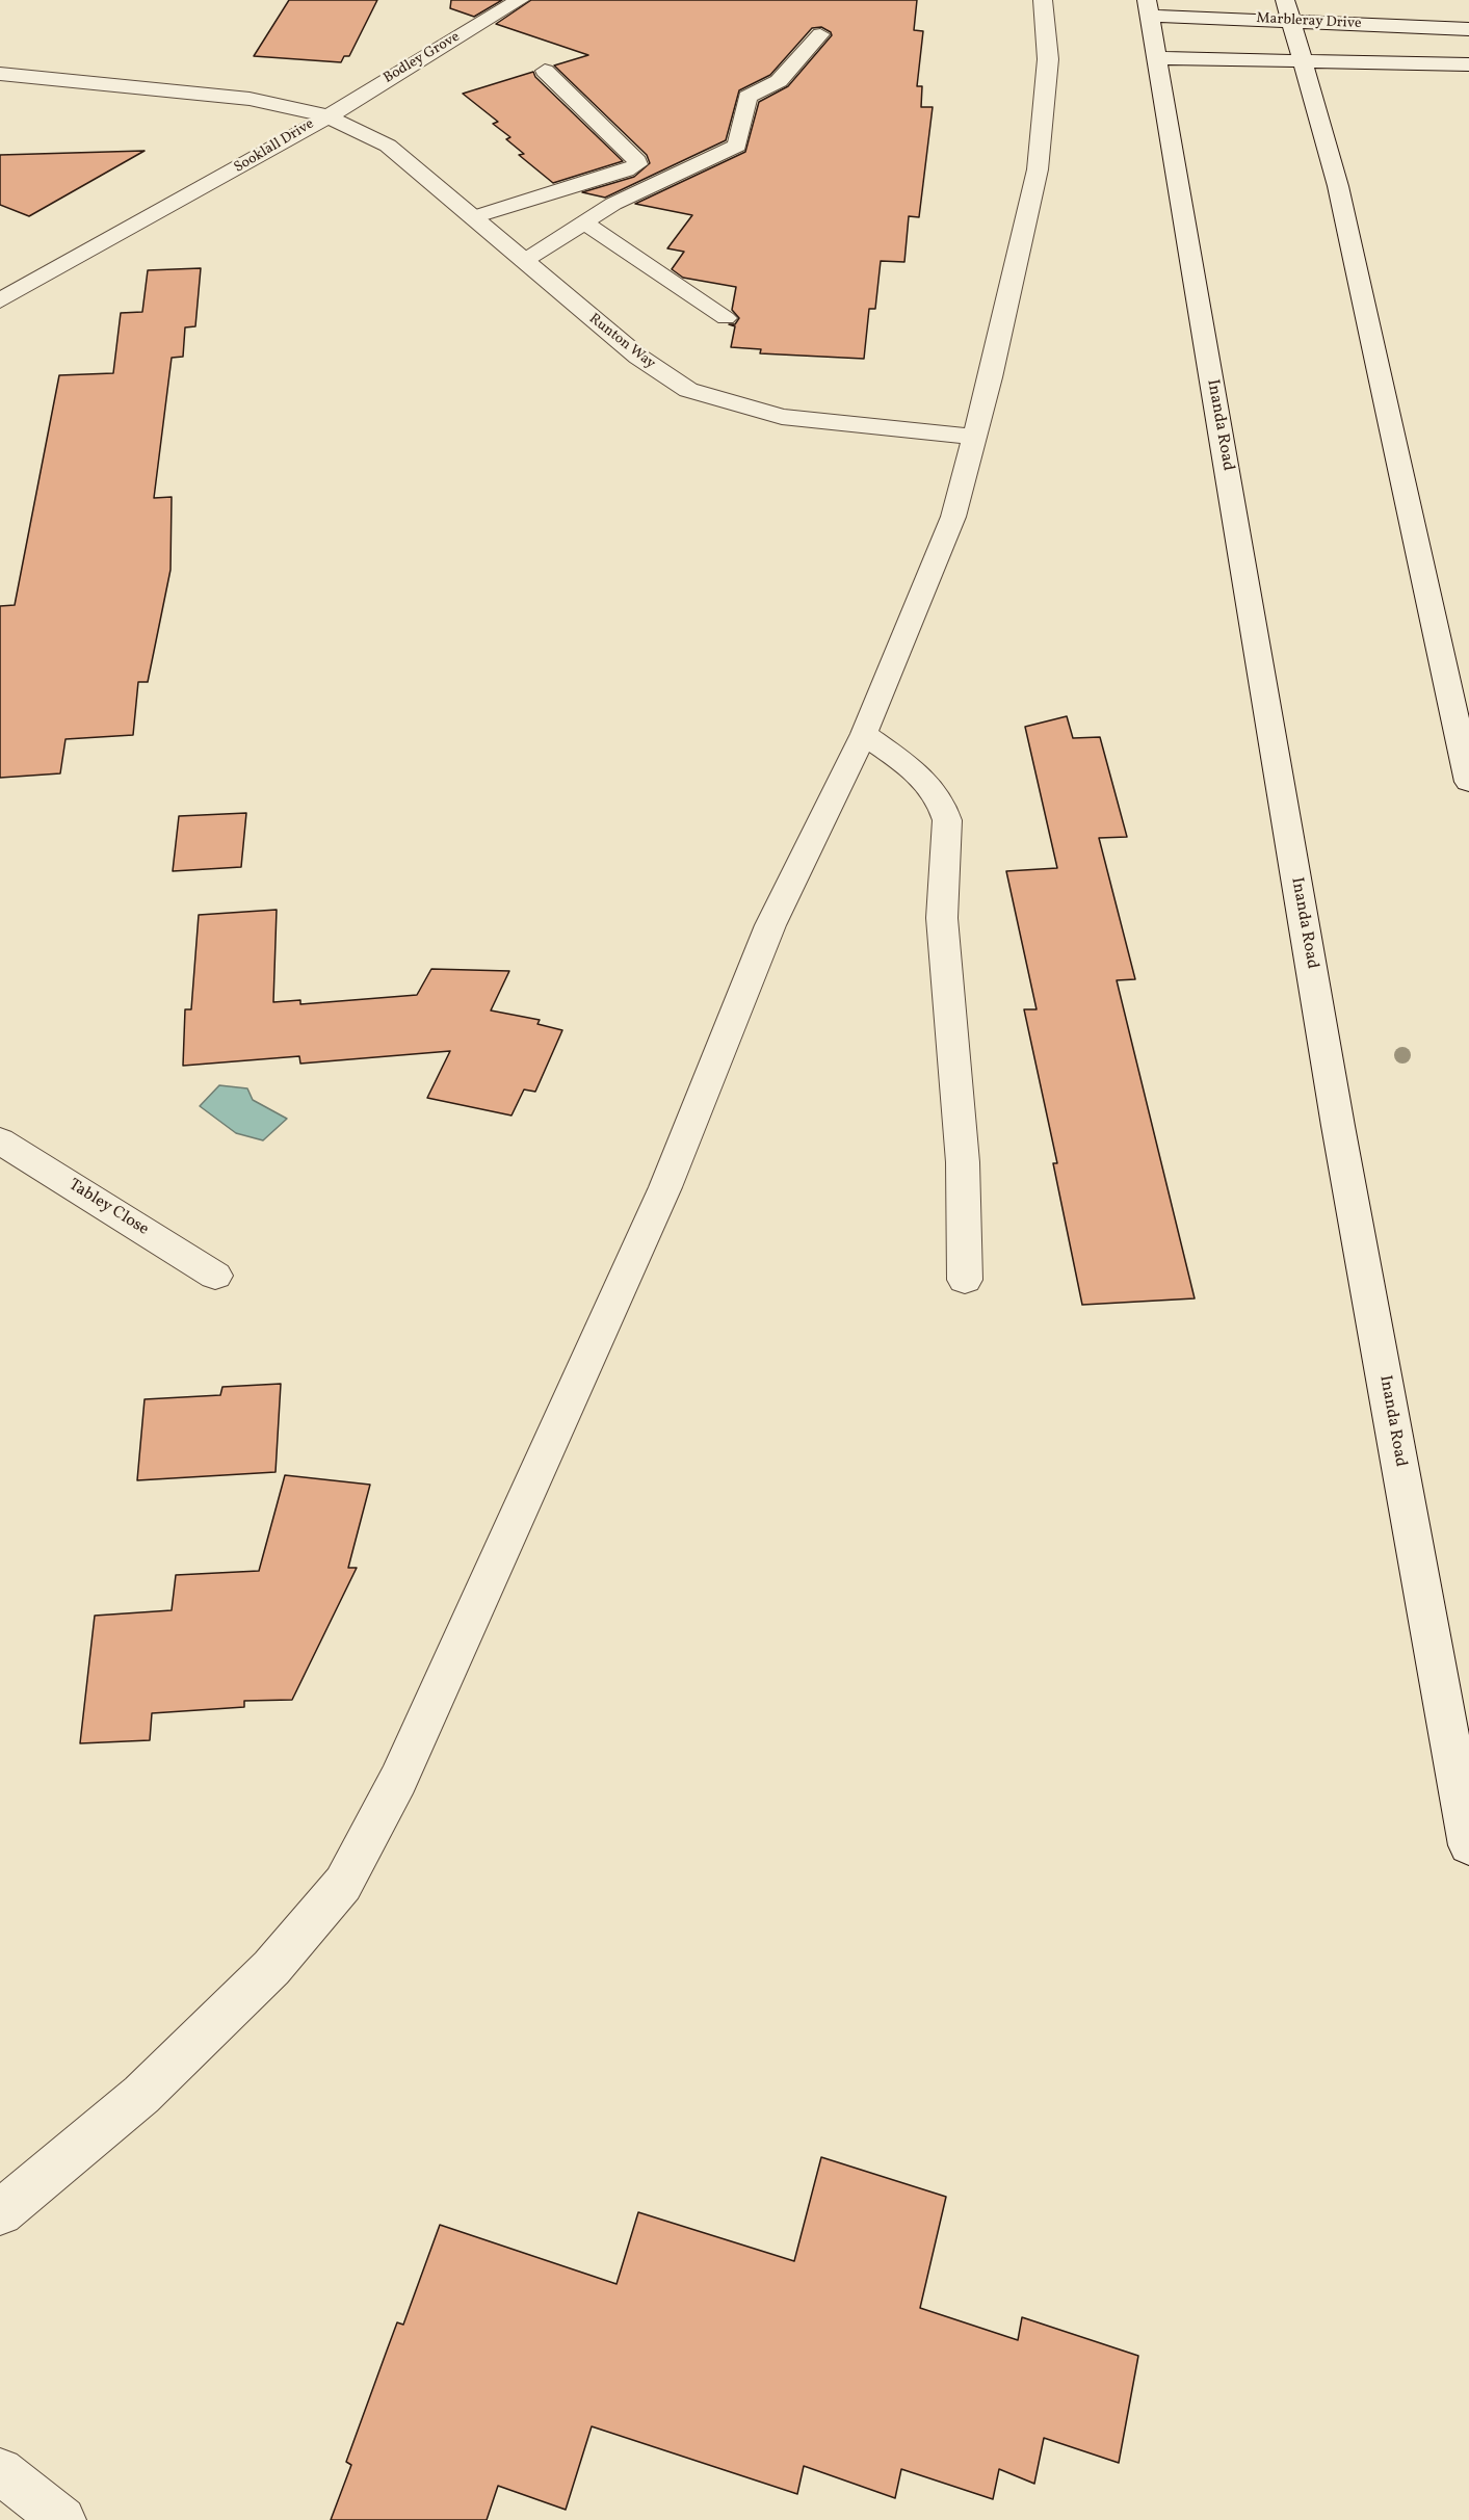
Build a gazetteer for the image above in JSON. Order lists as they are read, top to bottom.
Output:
{
  "streets": {
    "street": [
      "Marbleray Drive",
      "Bodley Grove",
      "Sooklall Drive",
      "Runton Way",
      "Inanda Road",
      "Tabley Close"
    ]
  },
  "crossings": [
    ["Marbleray Drive", "Inanda Road"],
    ["Bodley Grove", "Sooklall Drive"],
    ["Bodley Grove", "Runton Way"],
    ["Sooklall Drive", "Runton Way"]
  ]
}
